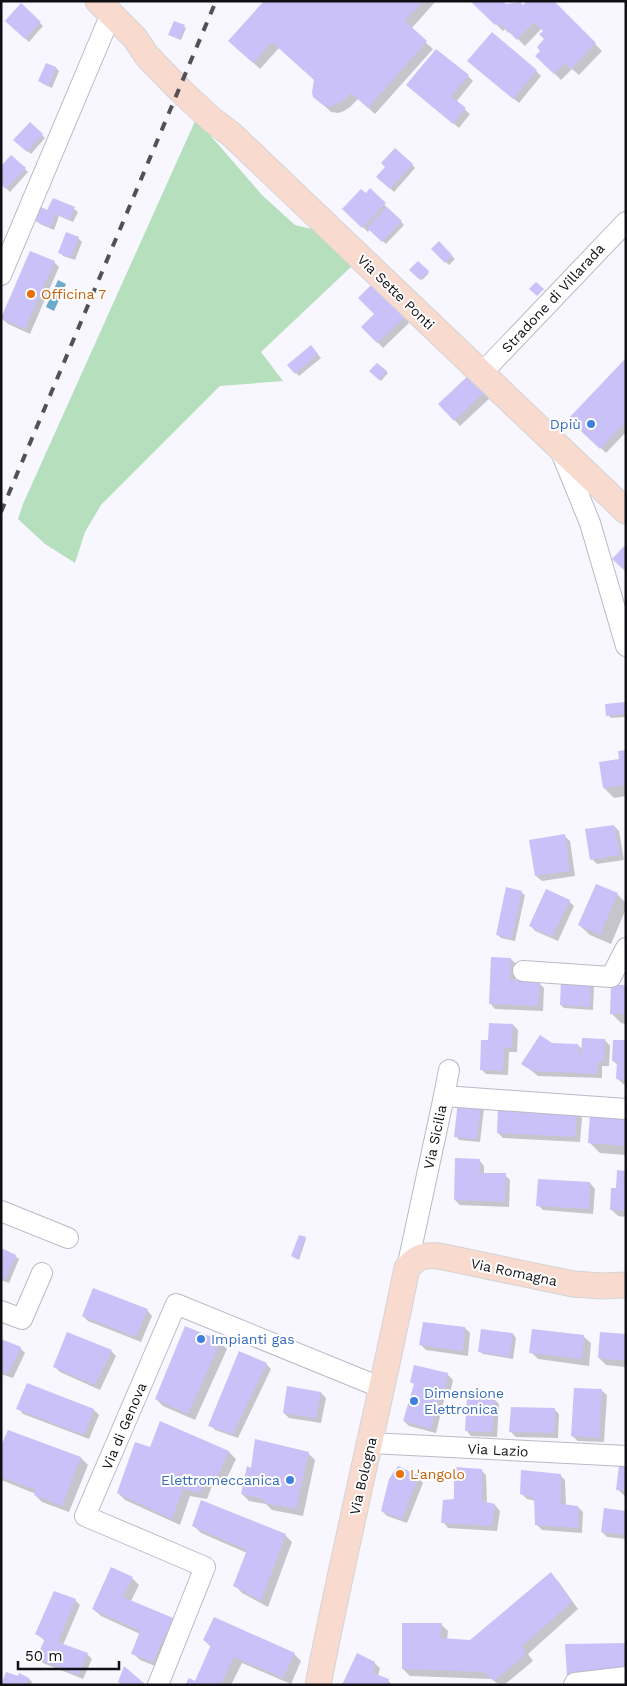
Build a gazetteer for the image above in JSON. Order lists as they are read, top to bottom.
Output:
{
  "streets": {
    "main road": ["Via Sette Ponti", "Via Romagna", "Via Bologna"],
    "street": [
      "Stradone di Villarada",
      "Via Sicilia",
      "Via di Genova",
      "Via Lazio"
    ]
  },
  "crossings": [
    ["Via Sette Ponti", "Stradone di Villarada"],
    ["Via Sicilia", "Via Romagna"],
    ["Via Sicilia", "Via Bologna"],
    ["Via Romagna", "Via Bologna"],
    ["Via di Genova", "Via Bologna"],
    ["Via Lazio", "Via Bologna"]
  ],
  "places": [
    "Officina 7",
    "Dpiù",
    "Impianti gas",
    "Dimensione Elettronica",
    "L'angolo",
    "Elettromeccanica"
  ],
  "scale_bar": "50 m"
}
